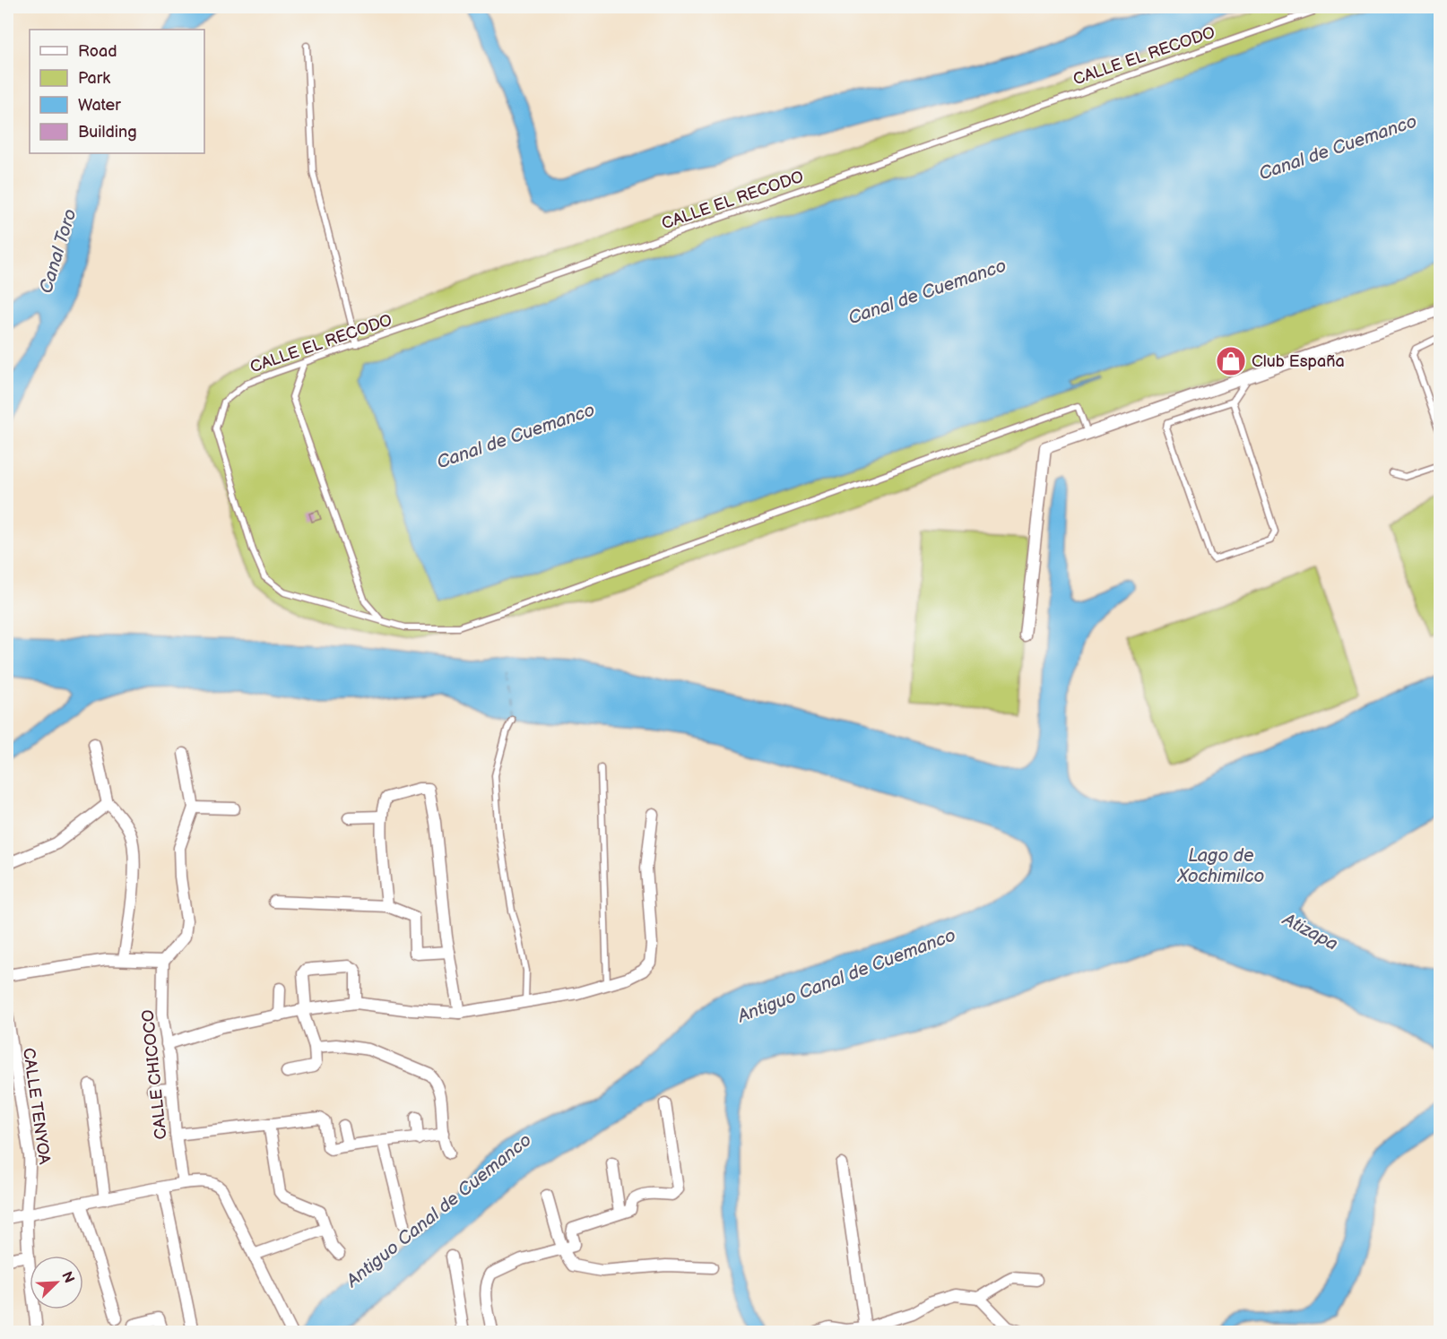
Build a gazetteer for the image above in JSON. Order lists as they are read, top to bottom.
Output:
{
  "streets": {
    "street": ["CALLE CHICOCO", "CALLE TENYOA"],
    "lane": ["CALLE EL RECODO"]
  },
  "water": [
    "Canal de Cuemanco",
    "Canal Toro",
    "Lago de Xochimilco",
    "Atizapa",
    "Antiguo Canal de Cuemanco"
  ],
  "places": {
    "shop": ["Club España"]
  },
  "legend": [
    "Road",
    "Park",
    "Water",
    "Building"
  ],
  "north": "top right"
}
